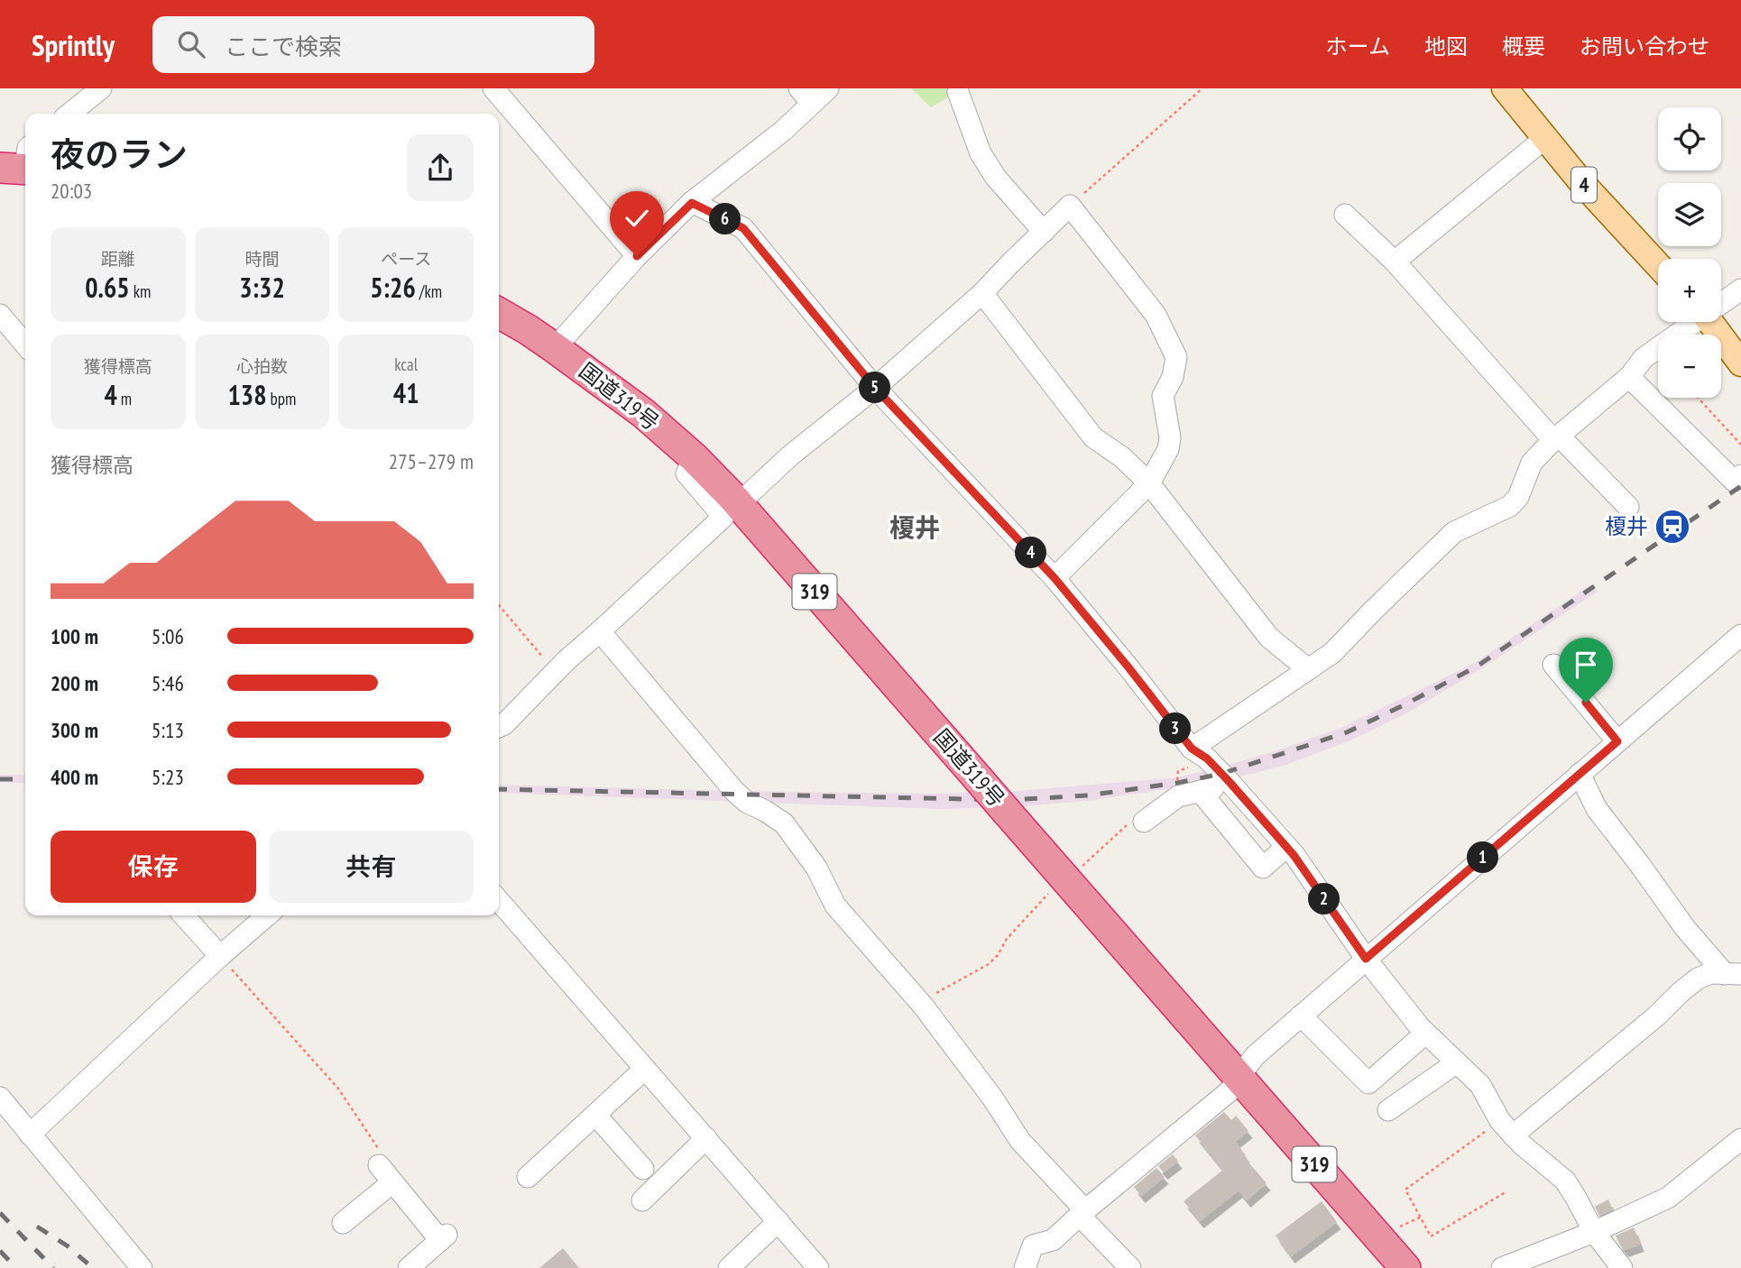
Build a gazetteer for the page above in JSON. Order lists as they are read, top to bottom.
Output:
{
  "streets": {
    "highway": ["国道319号", "319"],
    "main road": ["4"]
  },
  "districts": ["榎井"],
  "places": {
    "station": ["榎井"]
  },
  "page": {
    "header": "Sprintly",
    "search": "ここで検索",
    "nav": [
      "ホーム",
      "地図",
      "概要",
      "お問い合わせ"
    ],
    "map_buttons": ["+", "−"],
    "heading": ["夜のラン", "20:03"],
    "pins": [
      "6",
      "5",
      "4",
      "3",
      "1",
      "2"
    ],
    "stats": [
      ["距離", "0.65 km"],
      ["時間", "3:32"],
      ["ペース", "5:26 /km"],
      ["獲得標高", "4 m"],
      ["心拍数", "138 bpm"],
      ["kcal", "41"]
    ],
    "chart": ["獲得標高", "275–279 m"],
    "list": [
      {
        "name": "100 m",
        "note": "5:06"
      },
      {
        "name": "200 m",
        "note": "5:46"
      },
      {
        "name": "300 m",
        "note": "5:13"
      },
      {
        "name": "400 m",
        "note": "5:23"
      }
    ],
    "buttons": ["保存", "共有"]
  }
}
